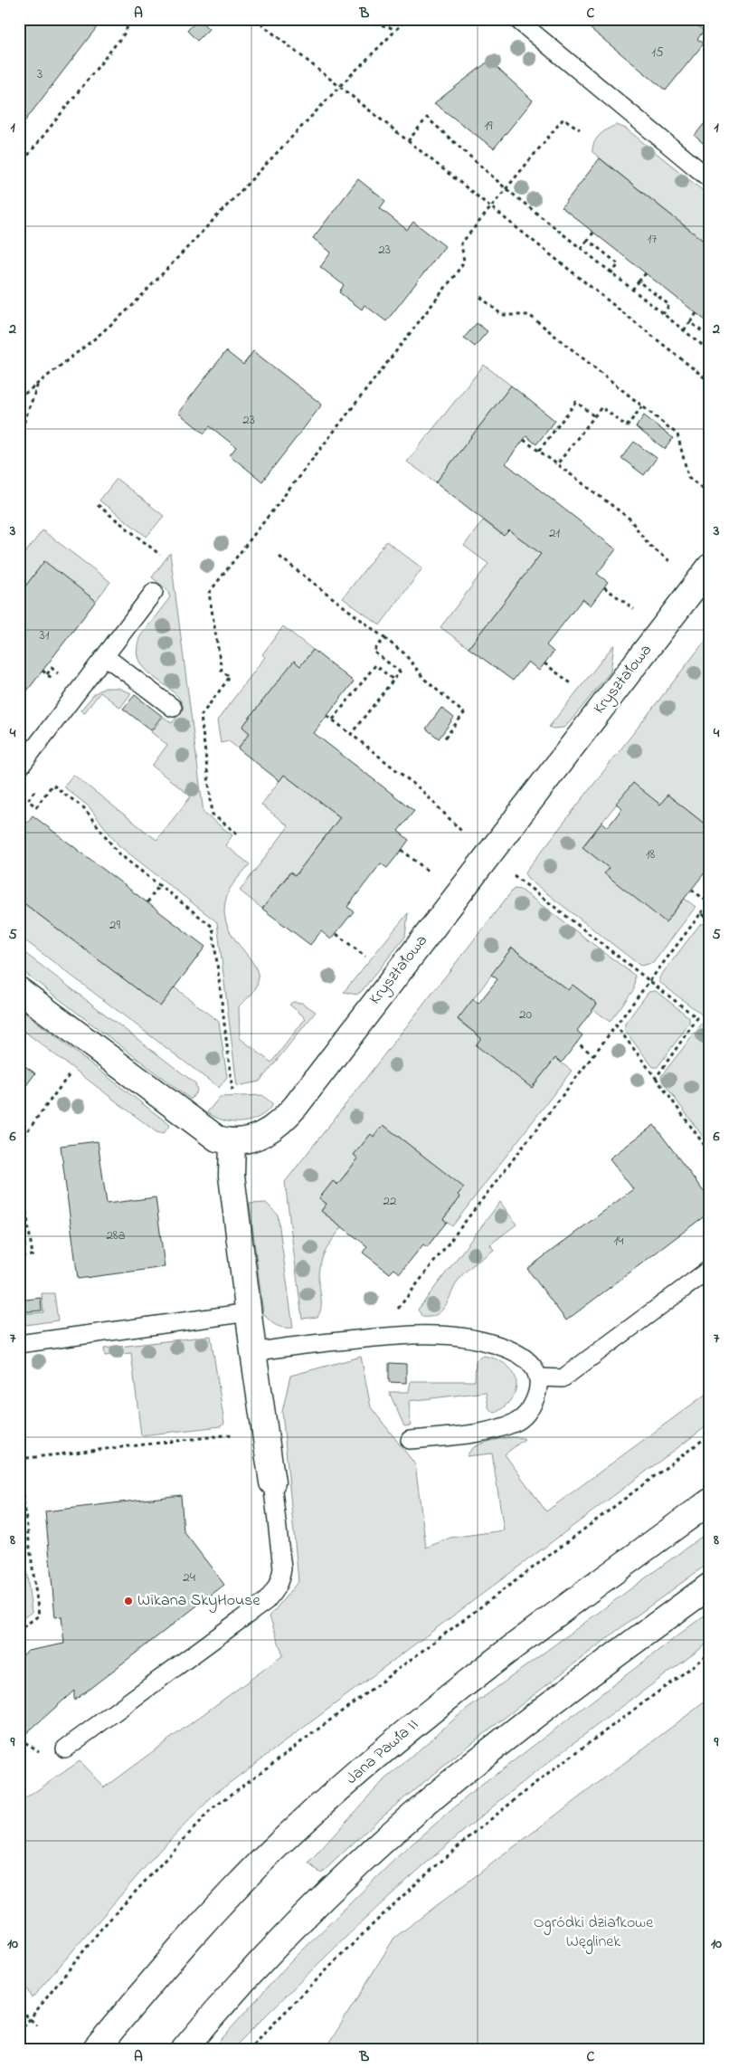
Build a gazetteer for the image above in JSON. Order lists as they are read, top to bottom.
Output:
{
  "streets": {
    "main road": ["Kryształowa", "Jana Pawła II"]
  },
  "parks": ["Ogródki działkowe Węglinek"],
  "places": ["Wikana SkyHouse"],
  "house_numbers": [
    "15",
    "3",
    "19",
    "17",
    "23",
    "23",
    "21",
    "31",
    "18",
    "29",
    "20",
    "22",
    "28a",
    "14",
    "24"
  ],
  "grid": {
    "columns": ["A", "B", "C"],
    "rows": [
      "1",
      "2",
      "3",
      "4",
      "5",
      "6",
      "7",
      "8",
      "9",
      "10"
    ]
  }
}
